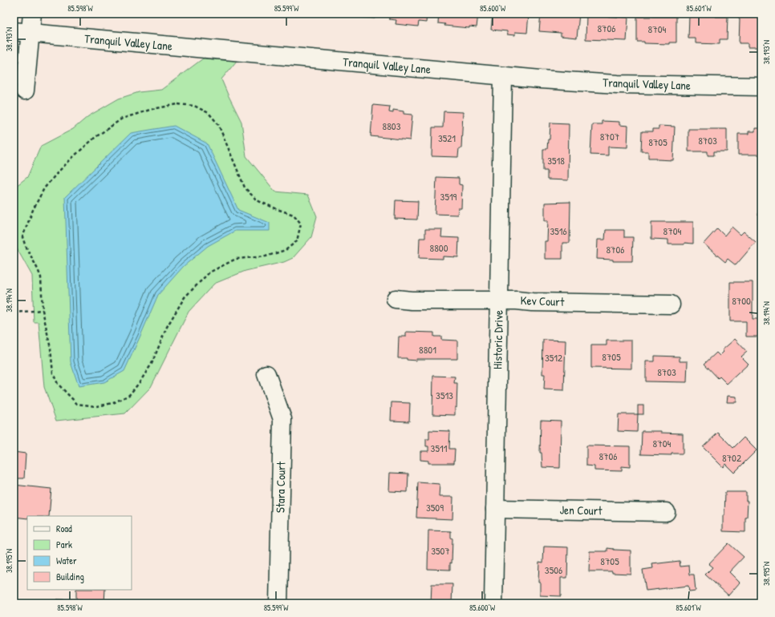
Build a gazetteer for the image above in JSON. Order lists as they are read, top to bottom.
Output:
{
  "streets": {
    "street": [
      "Tranquil Valley Lane",
      "Kev Court",
      "Historic Drive",
      "Stara Court",
      "Jen Court"
    ]
  },
  "crossings": [
    ["Tranquil Valley Lane", "Historic Drive"],
    ["Kev Court", "Historic Drive"],
    ["Historic Drive", "Jen Court"]
  ],
  "house_numbers": [
    "8706",
    "8704",
    "8803",
    "8707",
    "3521",
    "8703",
    "8705",
    "3518",
    "3519",
    "3516",
    "8704",
    "8800",
    "8706",
    "8700",
    "8801",
    "8705",
    "3512",
    "8703",
    "3513",
    "8704",
    "3511",
    "8706",
    "8702",
    "3509",
    "3507",
    "8705",
    "3506"
  ],
  "legend": [
    "Road",
    "Park",
    "Water",
    "Building"
  ],
  "coordinates": [
    "85.598°W",
    "85.599°W",
    "85.600°W",
    "85.601°W",
    "38.193°N",
    "38.194°N",
    "38.195°N"
  ]
}
